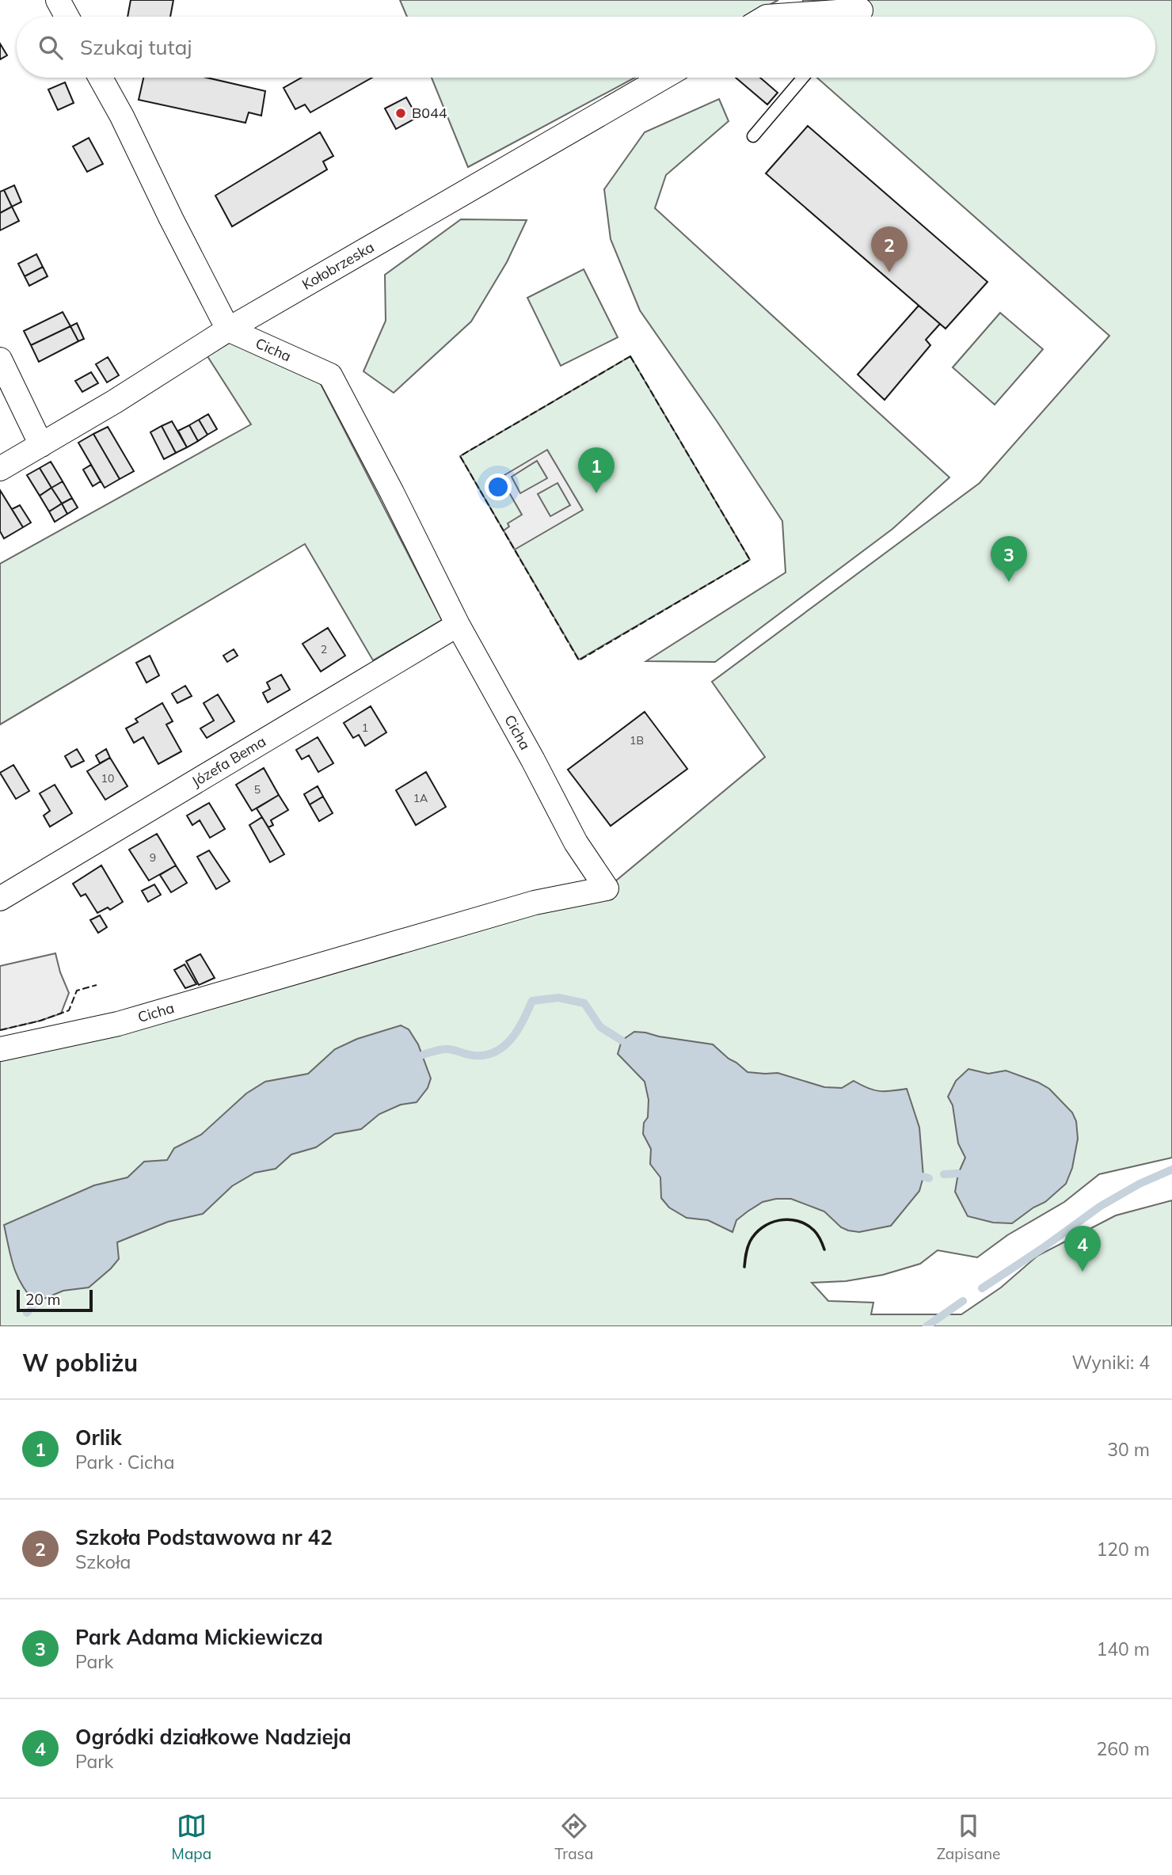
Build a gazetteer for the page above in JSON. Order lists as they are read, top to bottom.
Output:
{
  "streets": {
    "street": ["Kołobrzeska", "Cicha", "Józefa Bema"]
  },
  "crossings": [
    ["Kołobrzeska", "Cicha"],
    ["Cicha", "Józefa Bema"]
  ],
  "places": ["B044"],
  "house_numbers": [
    "2",
    "1",
    "1B",
    "10",
    "5",
    "1A",
    "9"
  ],
  "scale_bar": "20 m",
  "page": {
    "search": "Szukaj tutaj",
    "pins": [
      "2",
      "1",
      "3",
      "4"
    ],
    "scale": "20 m",
    "heading": ["W pobliżu", "Wyniki: 4"],
    "list": [
      {
        "mark": "1",
        "name": "Orlik",
        "note": "Park · Cicha",
        "value": "30 m"
      },
      {
        "mark": "2",
        "name": "Szkoła Podstawowa nr 42",
        "note": "Szkoła",
        "value": "120 m"
      },
      {
        "mark": "3",
        "name": "Park Adama Mickiewicza",
        "note": "Park",
        "value": "140 m"
      },
      {
        "mark": "4",
        "name": "Ogródki działkowe Nadzieja",
        "note": "Park",
        "value": "260 m"
      }
    ],
    "nav": ["Mapa", "Trasa", "Zapisane"]
  }
}
